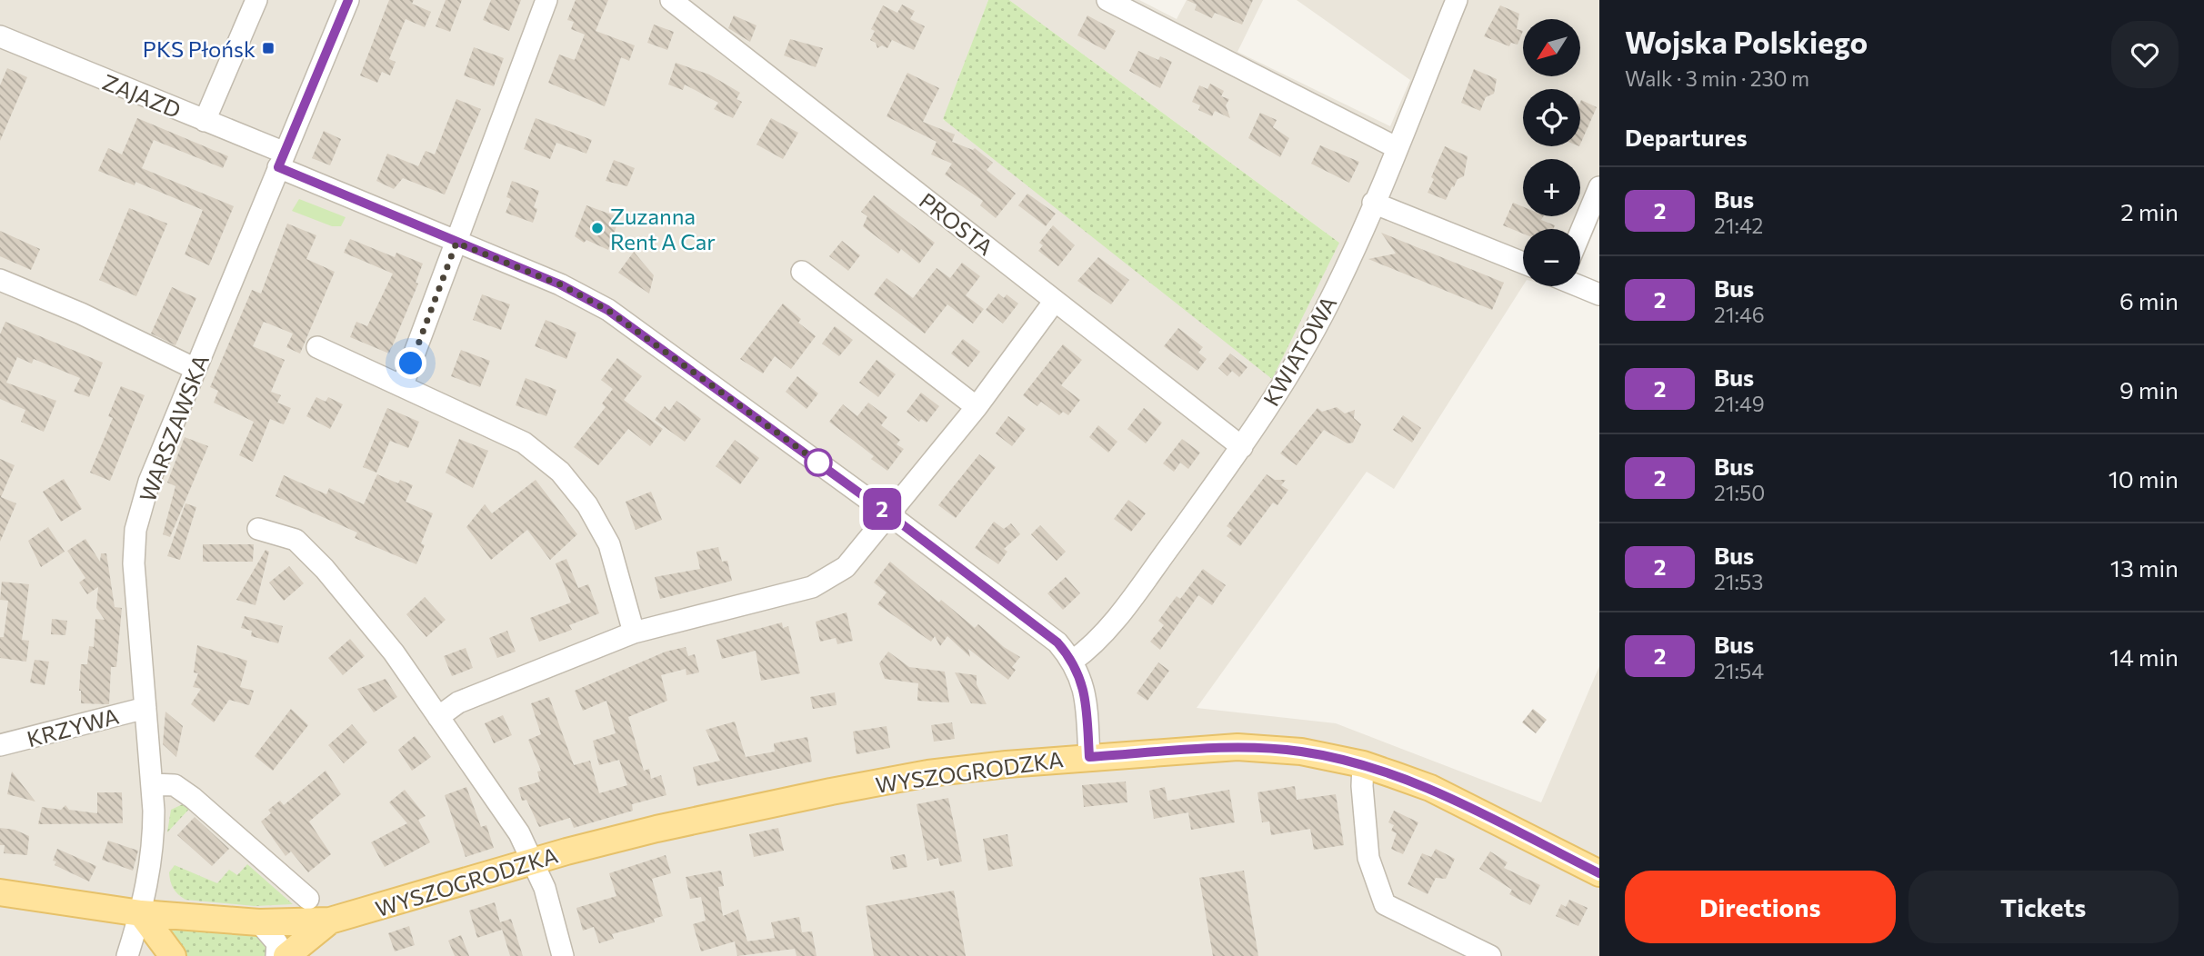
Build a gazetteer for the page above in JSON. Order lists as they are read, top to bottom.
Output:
{
  "streets": {
    "main road": ["WYSZOGRODZKA"],
    "street": [
      "ZAJAZD",
      "PROSTA",
      "KWIATOWA",
      "WARSZAWSKA",
      "KRZYWA"
    ]
  },
  "crossings": [
    ["ZAJAZD", "KWIATOWA"],
    ["ZAJAZD", "WARSZAWSKA"],
    ["PROSTA", "KWIATOWA"],
    ["WARSZAWSKA", "KRZYWA"],
    ["WARSZAWSKA", "WYSZOGRODZKA"]
  ],
  "places": {
    "transit": ["PKS Płońsk"],
    "other": ["Zuzanna Rent A Car"]
  },
  "lines": ["bus line 2"],
  "north": "bottom left",
  "page": {
    "on_map": "2",
    "heading": [
      ["Wojska Polskiego", "Walk · 3 min · 230 m"],
      "Departures"
    ],
    "map_buttons": ["+", "−"],
    "list": [
      {
        "mark": "2",
        "name": "Bus",
        "note": "21:42",
        "value": "2 min"
      },
      {
        "mark": "2",
        "name": "Bus",
        "note": "21:46",
        "value": "6 min"
      },
      {
        "mark": "2",
        "name": "Bus",
        "note": "21:49",
        "value": "9 min"
      },
      {
        "mark": "2",
        "name": "Bus",
        "note": "21:50",
        "value": "10 min"
      },
      {
        "mark": "2",
        "name": "Bus",
        "note": "21:53",
        "value": "13 min"
      },
      {
        "mark": "2",
        "name": "Bus",
        "note": "21:54",
        "value": "14 min"
      }
    ],
    "buttons": ["Directions", "Tickets"]
  }
}
